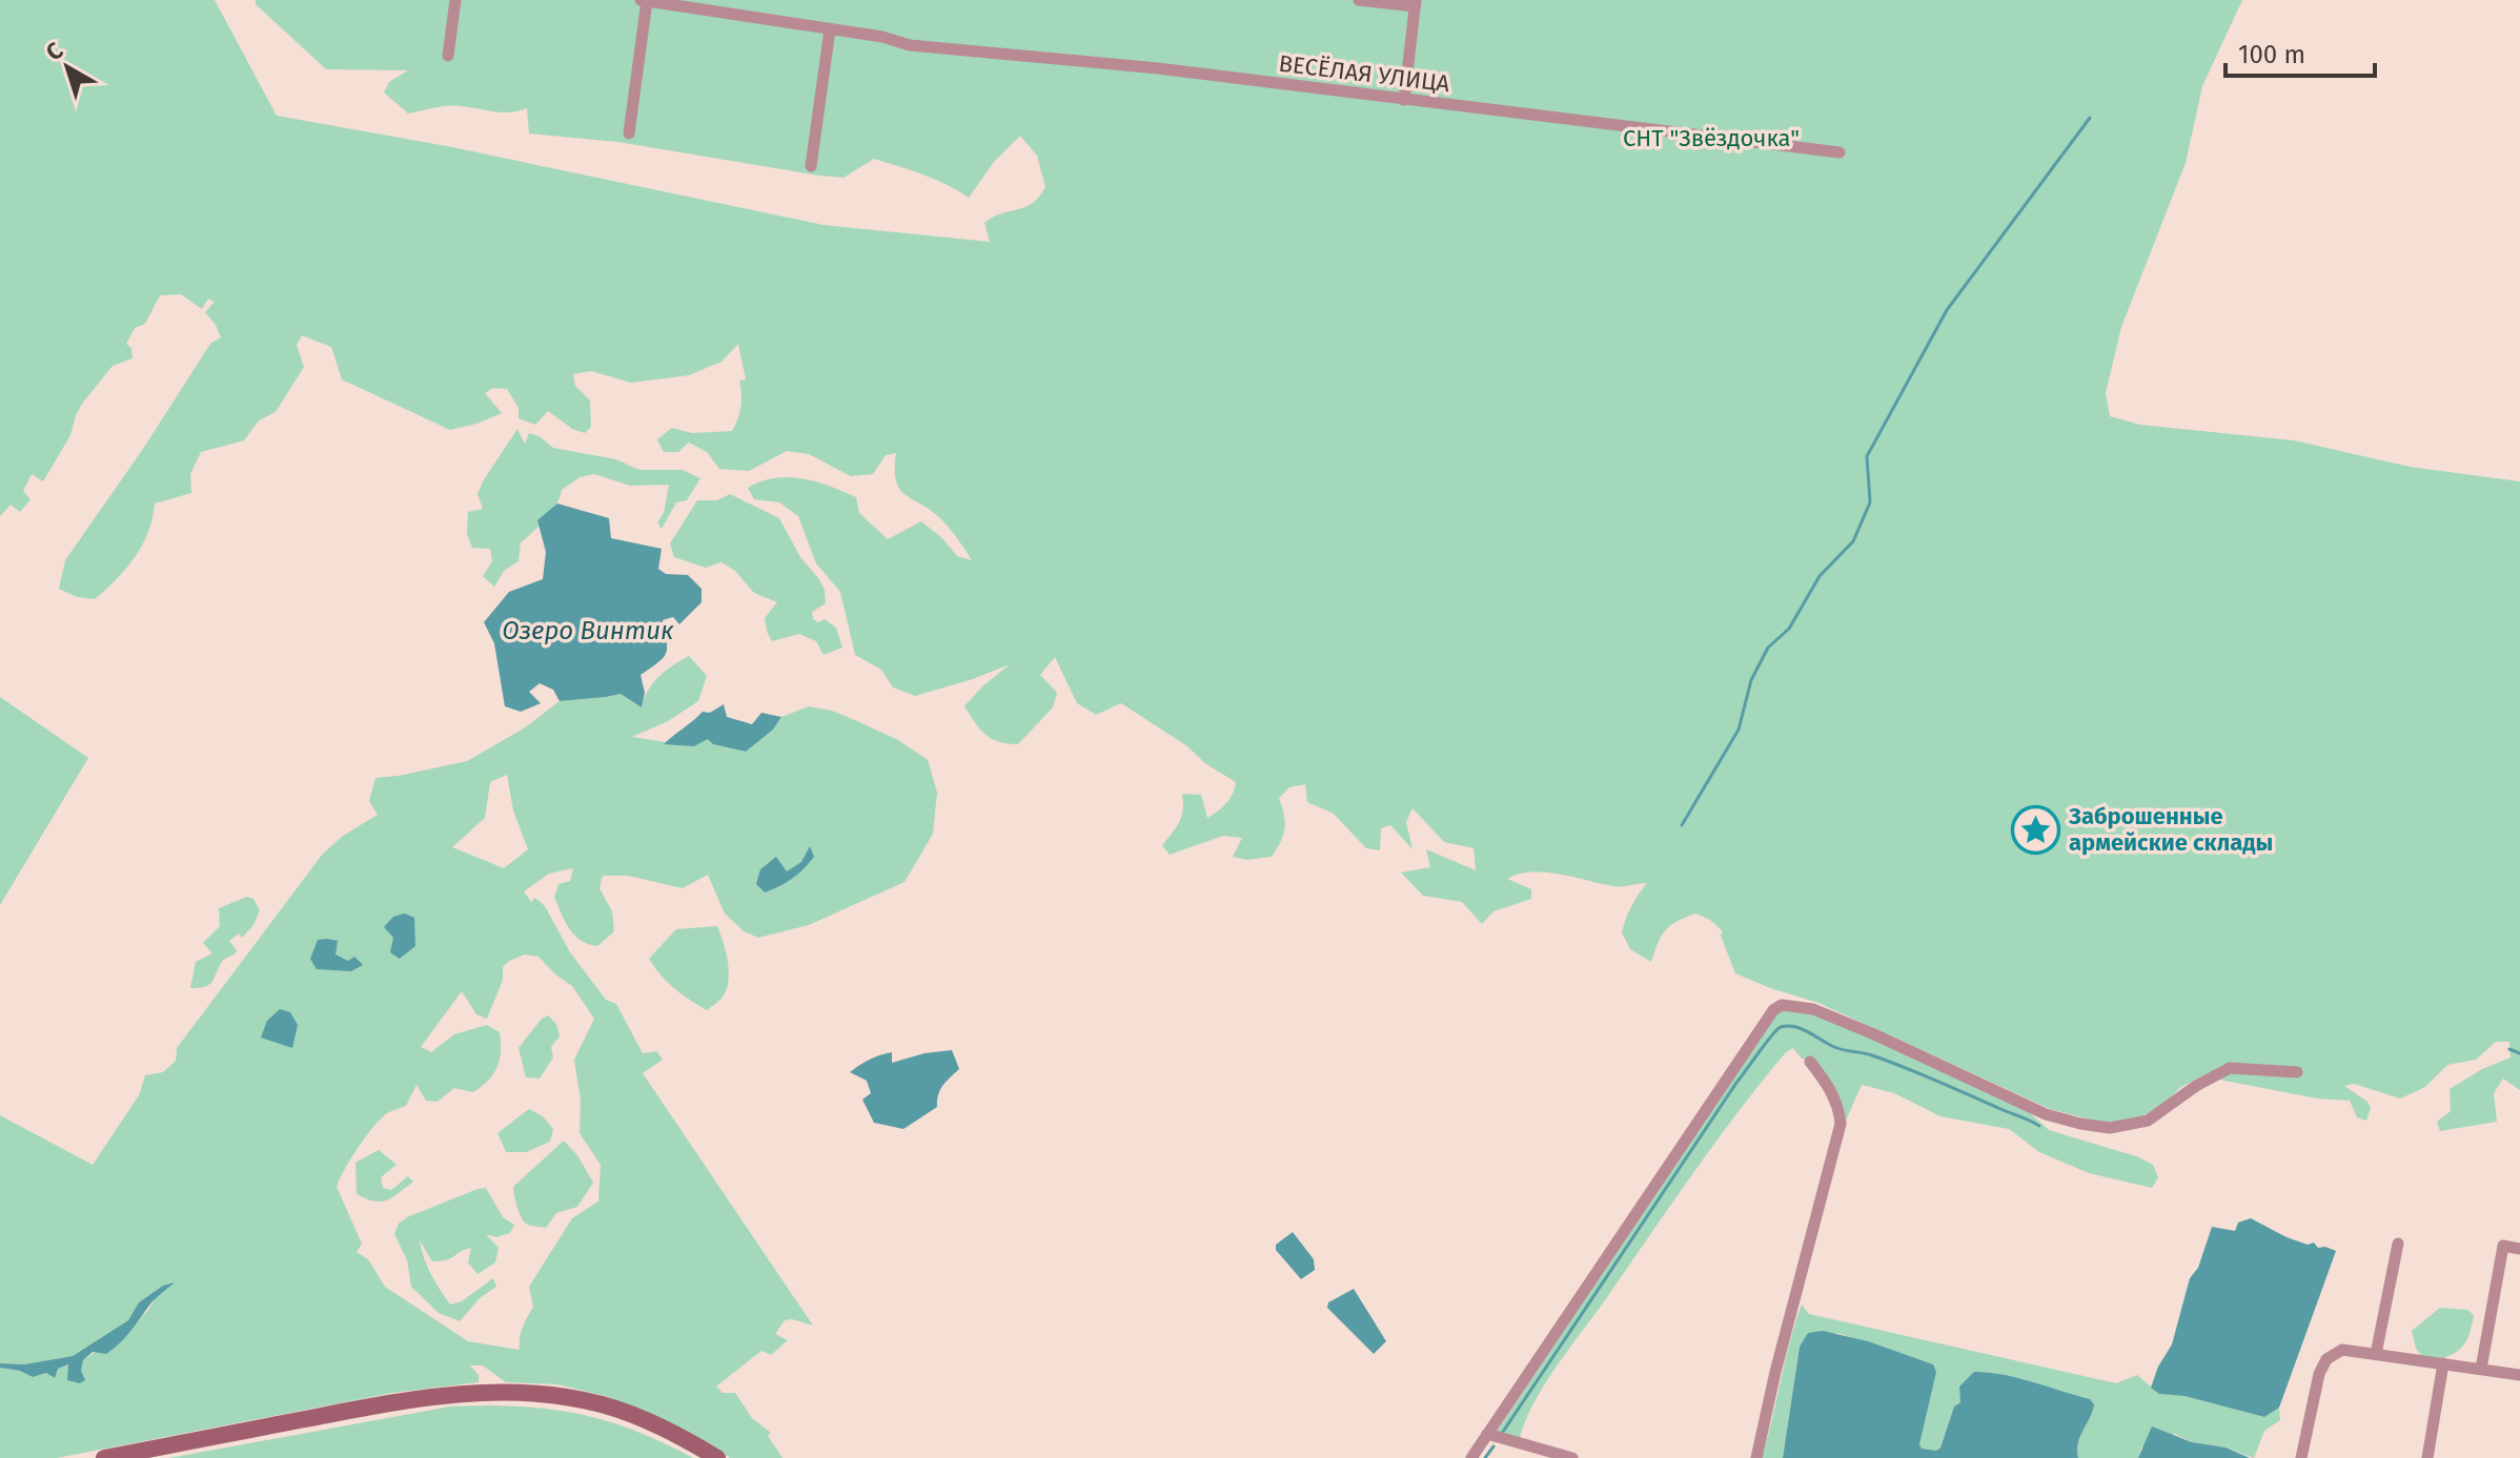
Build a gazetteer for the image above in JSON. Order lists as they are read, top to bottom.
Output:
{
  "streets": {
    "street": ["ВЕСЁЛАЯ УЛИЦА"]
  },
  "water": ["Озеро Винтик"],
  "parks": ["СНТ \"Звёздочка\""],
  "places": {
    "place": ["Заброшенные армейские склады"]
  },
  "scale_bar": "100 m",
  "north": "top left"
}
